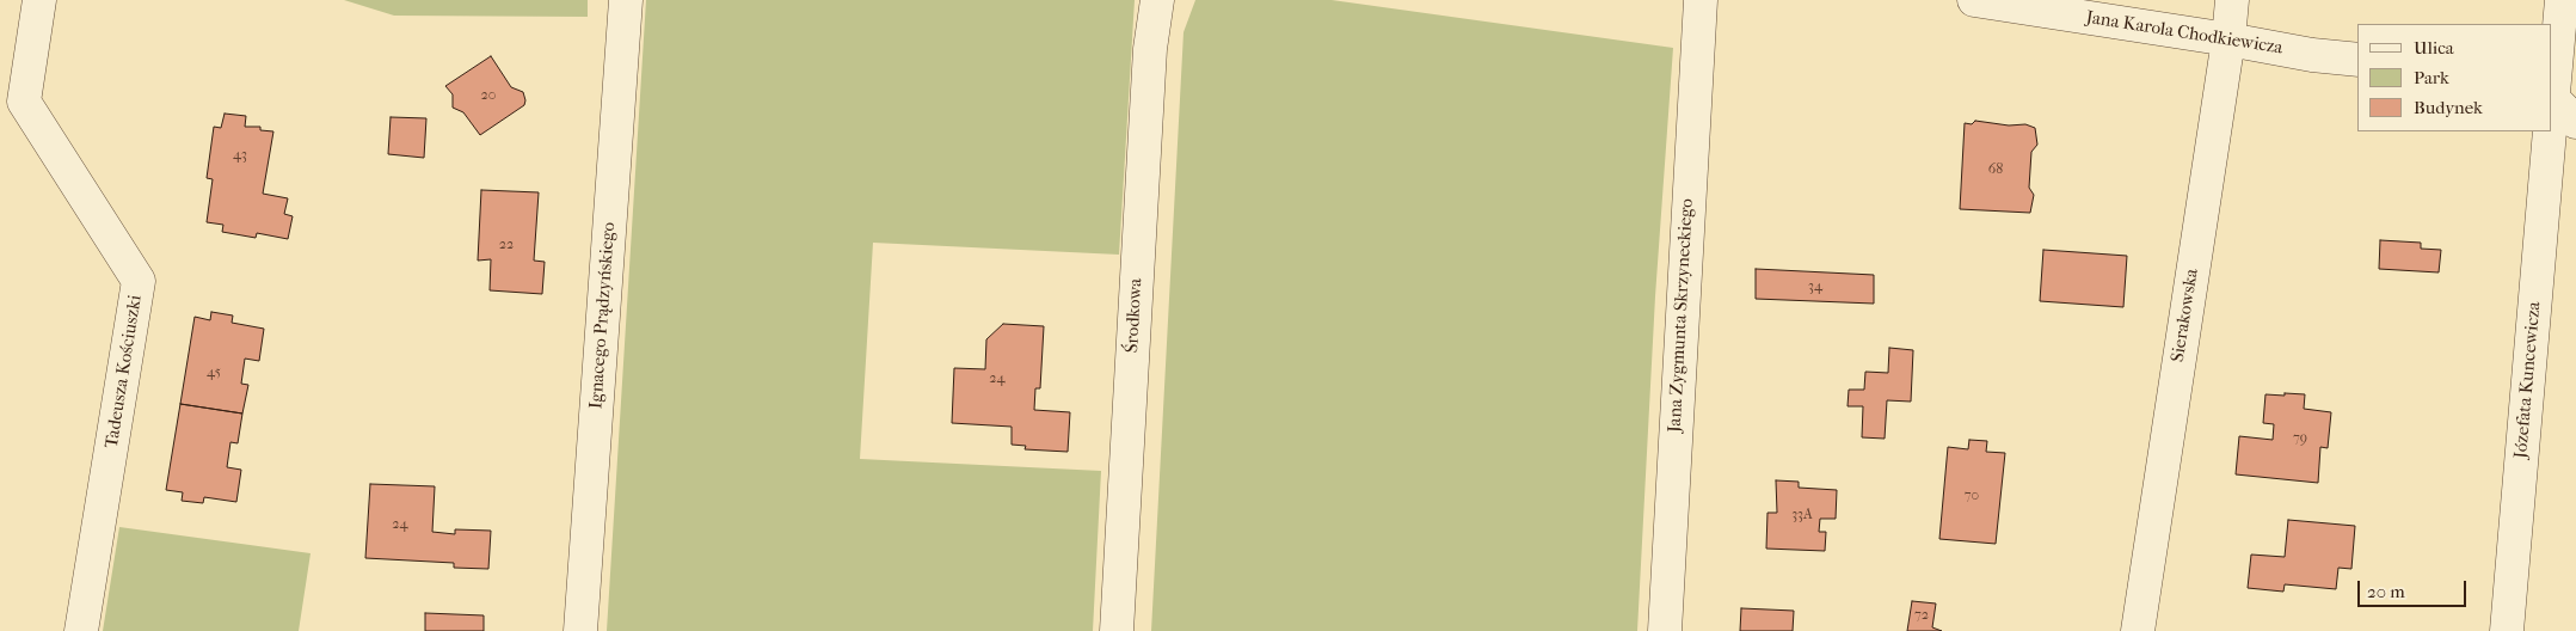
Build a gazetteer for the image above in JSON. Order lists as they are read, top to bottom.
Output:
{
  "streets": {
    "street": [
      "Jana Karola Chodkiewicza",
      "Ignacego Prądzyńskiego",
      "Środkowa",
      "Jana Zygmunta Skrzyneckiego",
      "Sierakowska",
      "Tadeusza Kościuszki",
      "Józefata Kuncewicza"
    ]
  },
  "crossings": [
    ["Jana Karola Chodkiewicza", "Sierakowska"]
  ],
  "house_numbers": [
    "20",
    "43",
    "68",
    "22",
    "34",
    "45",
    "24",
    "79",
    "70",
    "33A",
    "24",
    "72"
  ],
  "legend": ["Ulica", "Park", "Budynek"],
  "scale_bar": "20 m"
}
